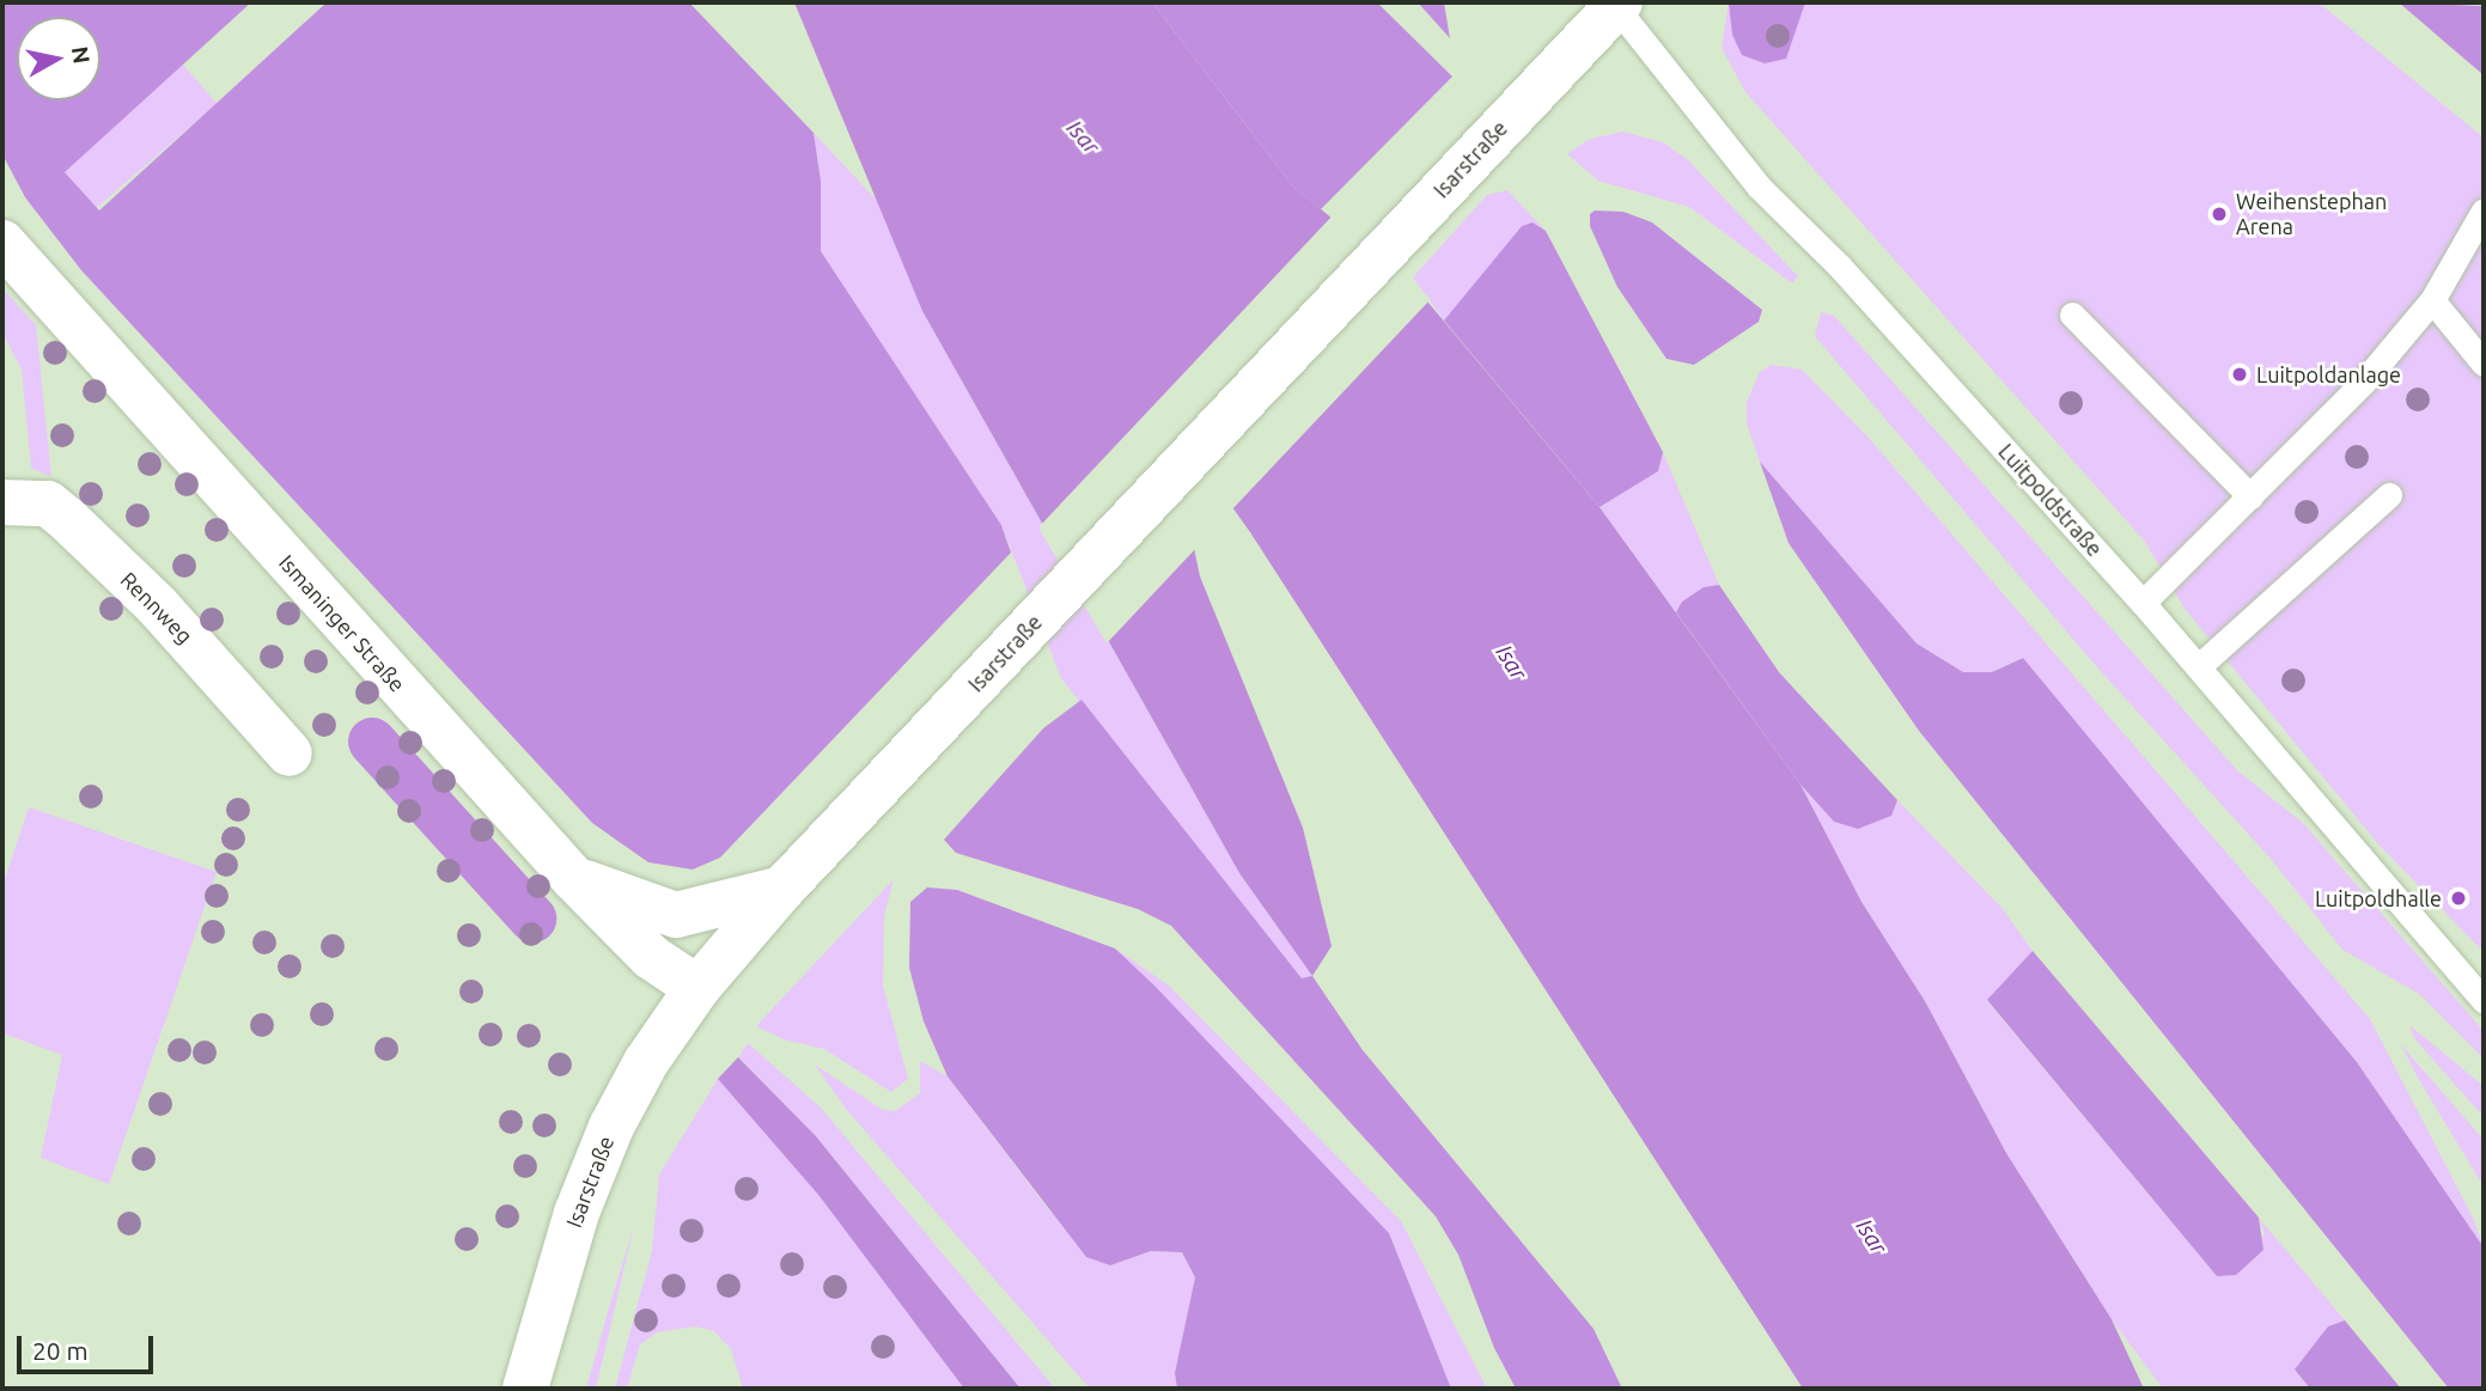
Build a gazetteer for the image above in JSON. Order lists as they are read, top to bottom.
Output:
{
  "streets": {
    "main road": ["Isarstraße", "Rennweg", "Ismaninger Straße"],
    "lane": ["Luitpoldstraße"]
  },
  "crossings": [
    ["Isarstraße", "Luitpoldstraße"],
    ["Isarstraße", "Ismaninger Straße"]
  ],
  "water": ["Isar"],
  "places": ["Weihenstephan Arena", "Luitpoldanlage", "Luitpoldhalle"],
  "scale_bar": "20 m",
  "north": "right"
}
